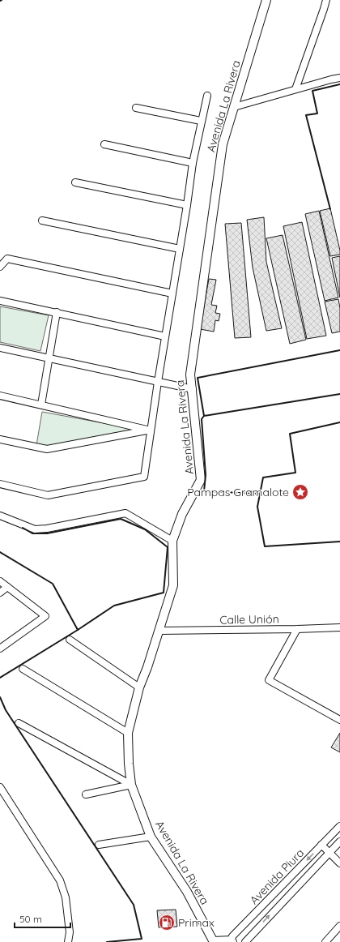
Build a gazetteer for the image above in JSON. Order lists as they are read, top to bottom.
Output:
{
  "streets": {
    "street": ["Avenida La Rivera", "Calle Unión", "Avenida Piura"]
  },
  "crossings": [
    ["Avenida La Rivera", "Calle Unión"]
  ],
  "places": {
    "place": ["Pampas Gramalote"],
    "fuel station": ["Primax"]
  },
  "scale_bar": "50 m"
}
